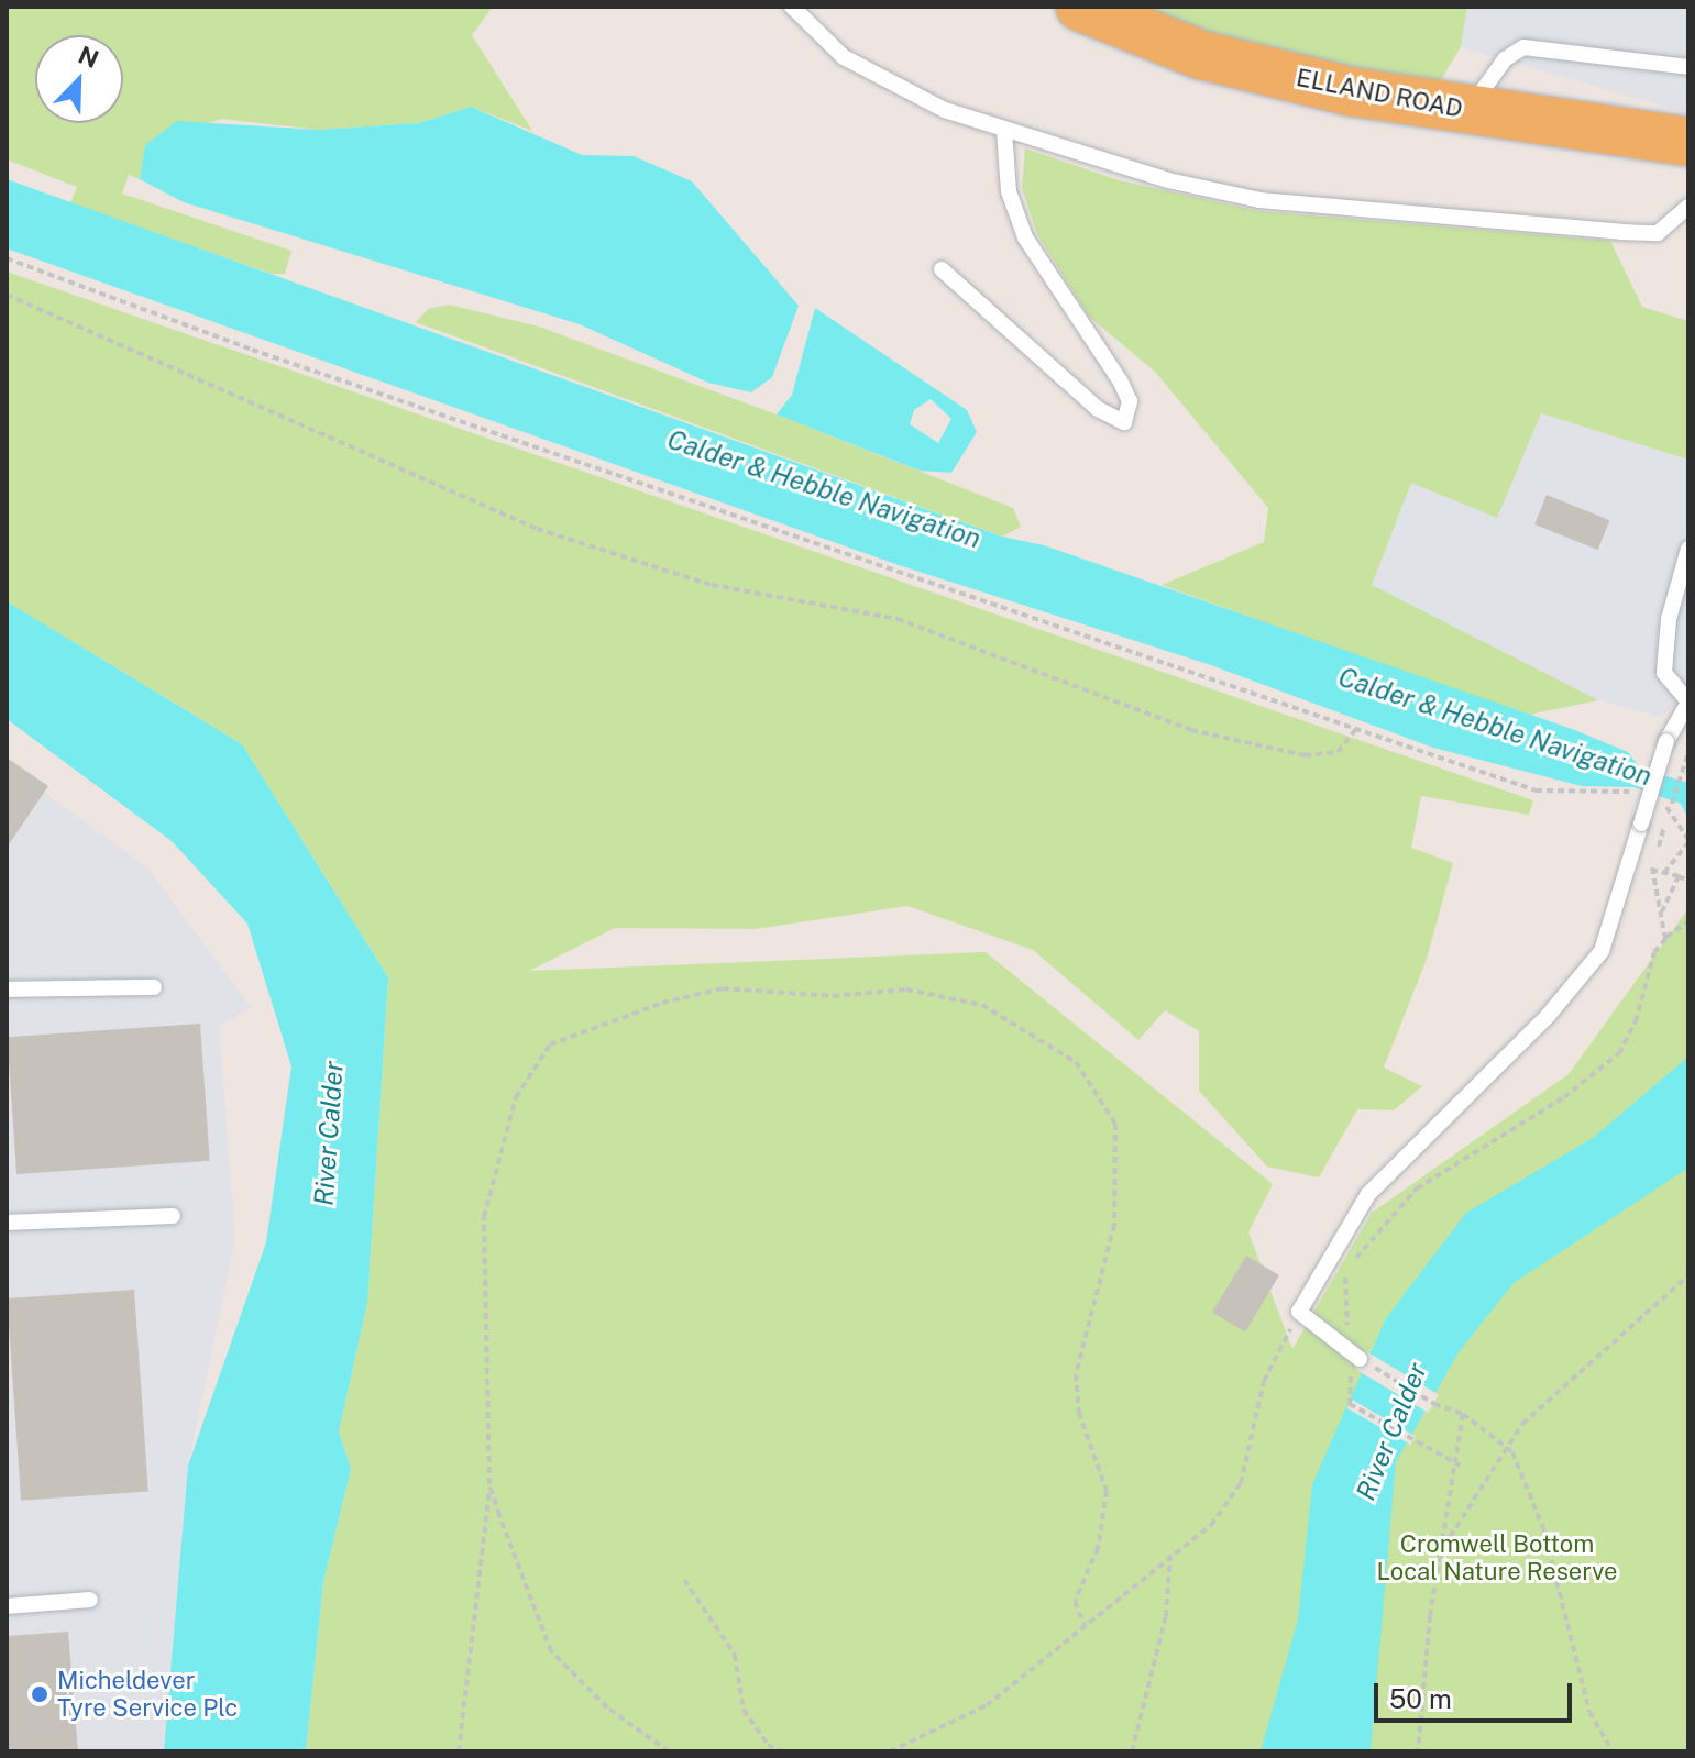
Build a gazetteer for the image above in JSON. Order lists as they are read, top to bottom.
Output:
{
  "streets": {
    "main road": ["ELLAND ROAD"]
  },
  "water": ["Calder & Hebble Navigation", "River Calder"],
  "parks": ["Cromwell Bottom Local Nature Reserve"],
  "places": ["Micheldever Tyre Service Plc"],
  "scale_bar": "50 m",
  "north": "top right"
}
